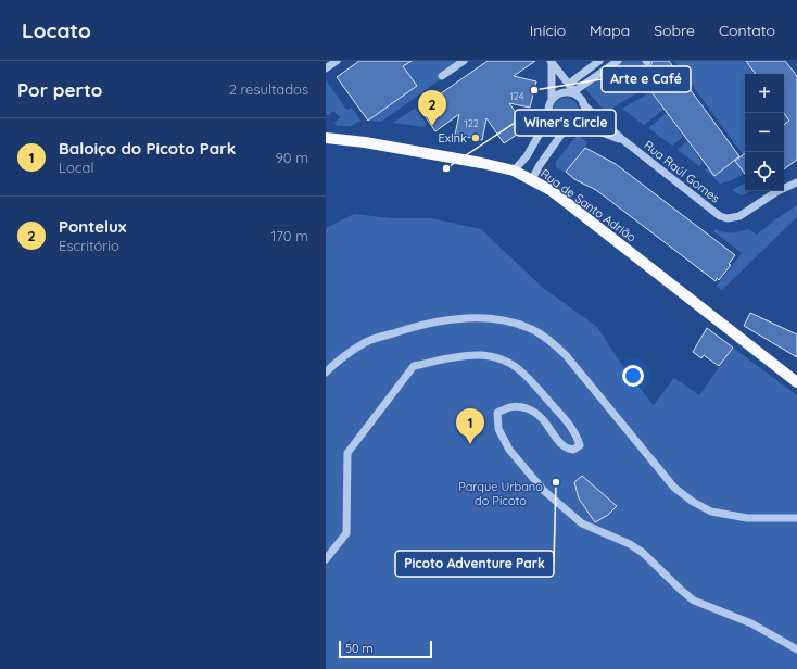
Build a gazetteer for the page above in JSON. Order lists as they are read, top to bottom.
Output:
{
  "streets": {
    "main road": ["Rua de Santo Adrião"],
    "street": ["Rua Raúl Gomes"]
  },
  "parks": ["Parque Urbano do Picoto"],
  "places": [
    "Arte e Café",
    "ExInk",
    "Winer's Circle",
    "Picoto Adventure Park"
  ],
  "house_numbers": ["124", "122"],
  "scale_bar": "50 m",
  "page": {
    "header": "Locato",
    "nav": [
      "Início",
      "Mapa",
      "Sobre",
      "Contato"
    ],
    "heading": ["Por perto", "2 resultados"],
    "map_buttons": ["+", "−"],
    "pins": ["2", "1"],
    "list": [
      {
        "mark": "1",
        "name": "Baloiço do Picoto Park",
        "note": "Local",
        "value": "90 m"
      },
      {
        "mark": "2",
        "name": "Pontelux",
        "note": "Escritório",
        "value": "170 m"
      }
    ],
    "scale": "50 m"
  }
}
